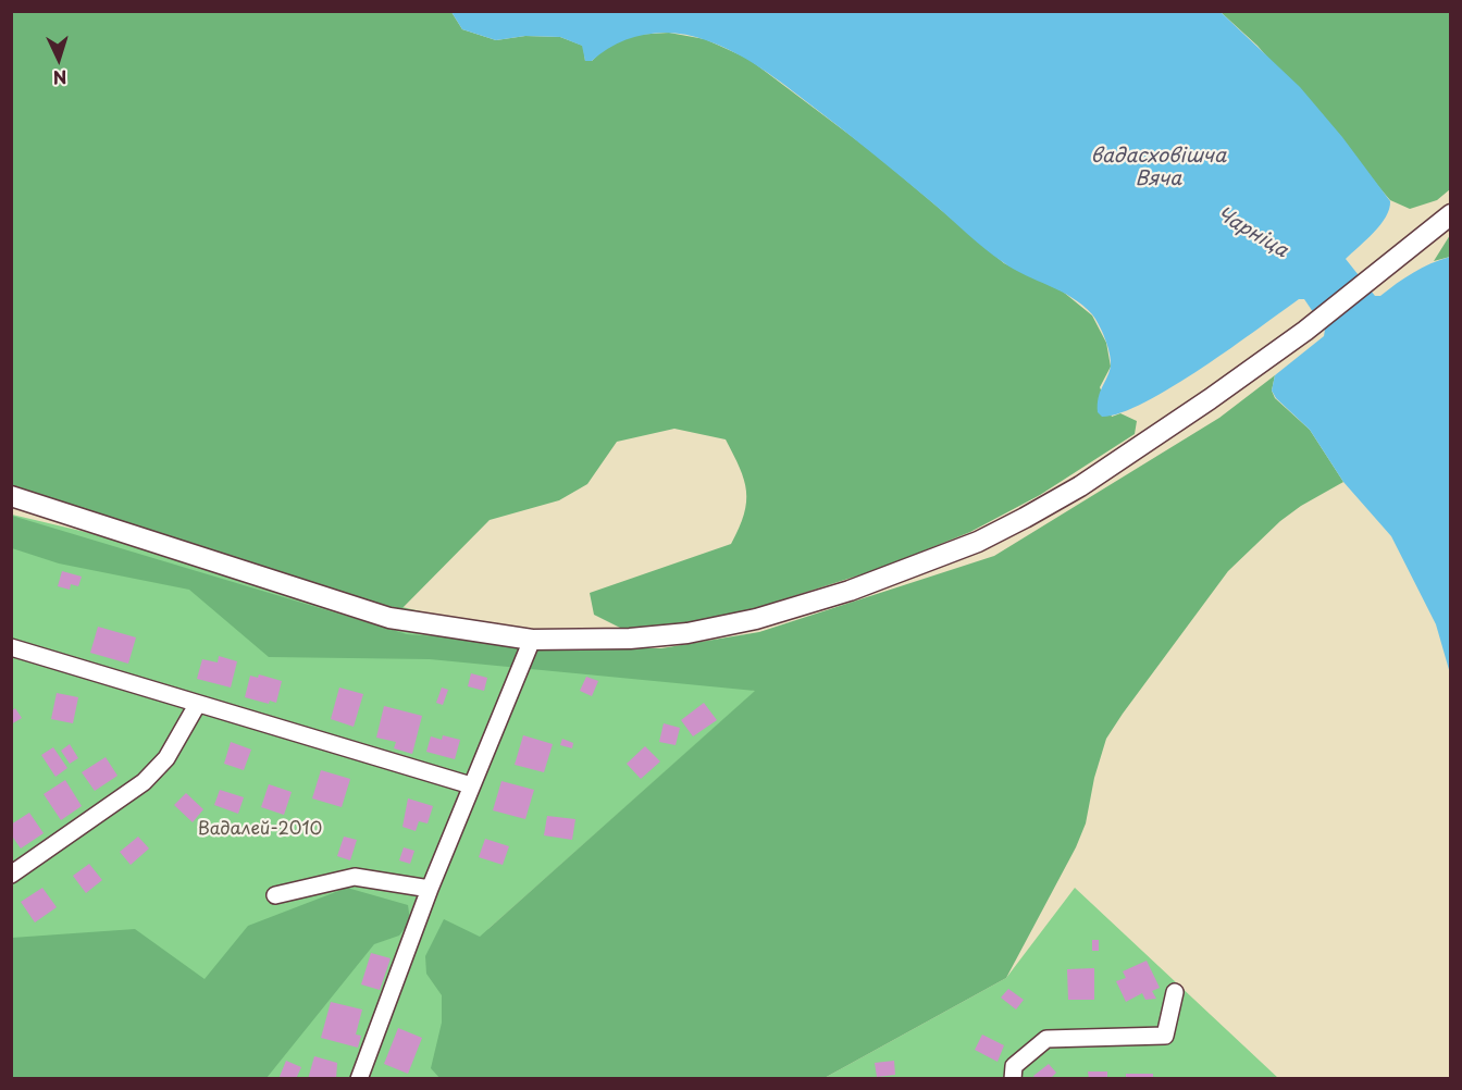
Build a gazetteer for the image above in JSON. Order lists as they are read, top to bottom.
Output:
{
  "water": ["вадасховішча Вяча", "Чарніца"],
  "parks": ["Вадалей-2010"],
  "north": "bottom"
}
